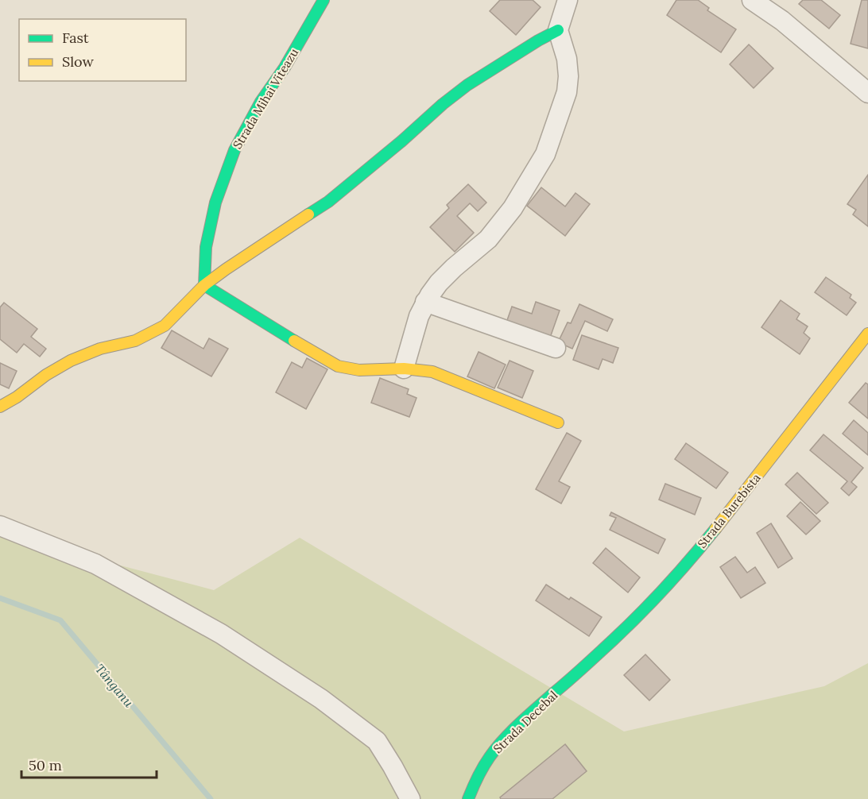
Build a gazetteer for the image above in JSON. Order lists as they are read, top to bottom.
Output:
{
  "streets": {
    "street": ["Strada Mihai Viteazu", "Strada Burebista", "Strada Decebal"]
  },
  "crossings": [
    ["Strada Burebista", "Strada Decebal"]
  ],
  "water": ["Tânganu"],
  "legend": ["Fast", "Slow"],
  "scale_bar": "50 m"
}
